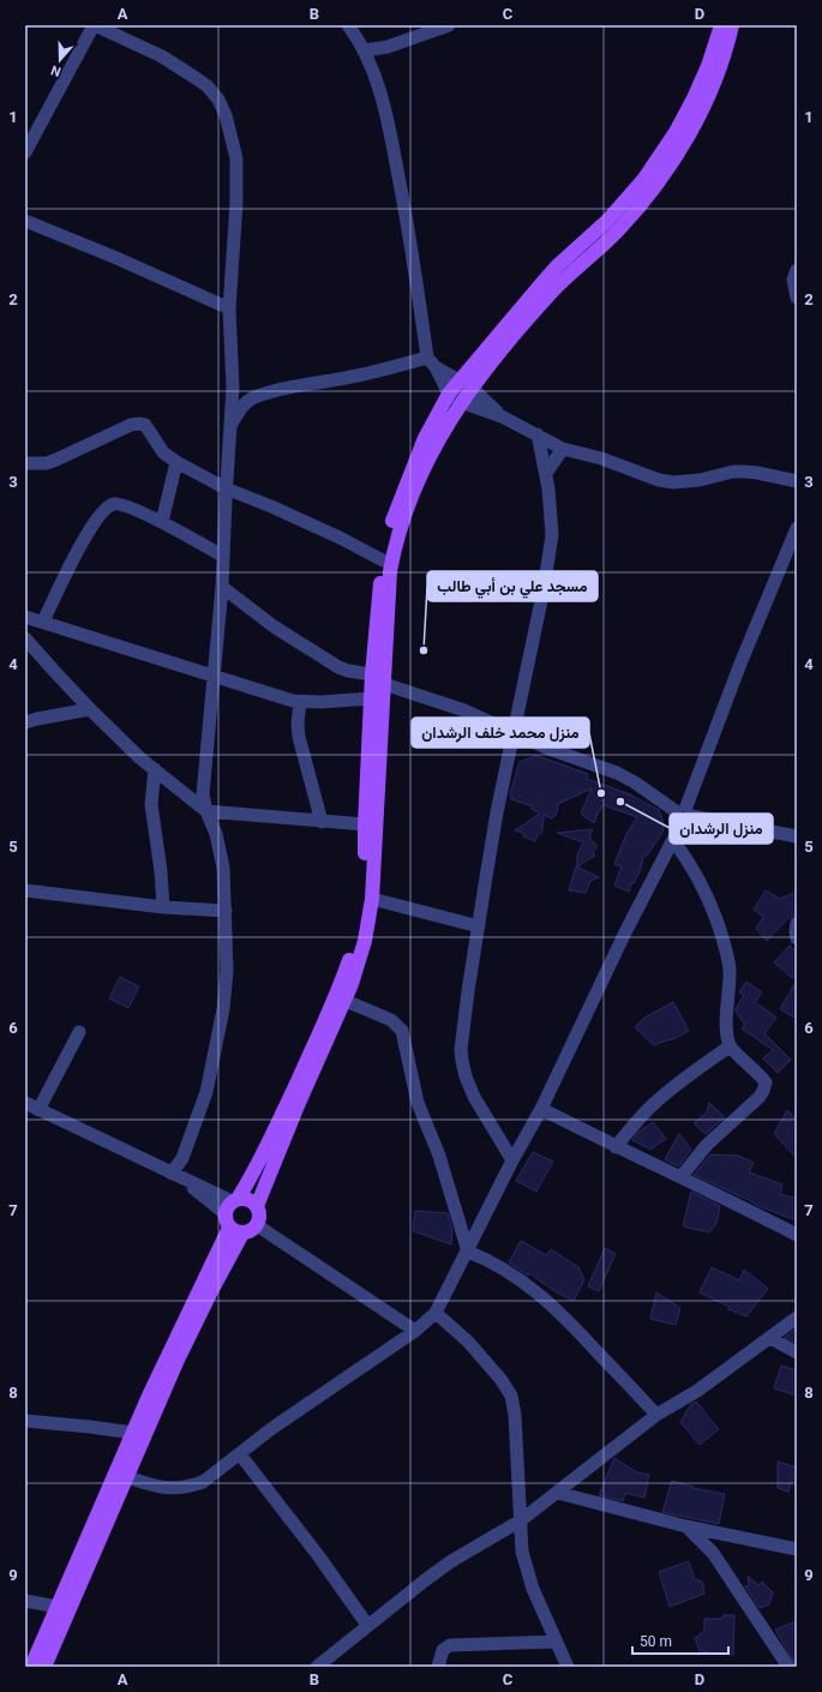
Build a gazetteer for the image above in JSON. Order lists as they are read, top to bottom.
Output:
{
  "places": ["مسجد علي بن أبي طالب", "منزل محمد خلف الرشدان", "منزل الرشدان"],
  "scale_bar": "50 m",
  "north": "bottom",
  "grid": {
    "columns": [
      "A",
      "B",
      "C",
      "D"
    ],
    "rows": [
      "1",
      "2",
      "3",
      "4",
      "5",
      "6",
      "7",
      "8",
      "9"
    ]
  }
}
